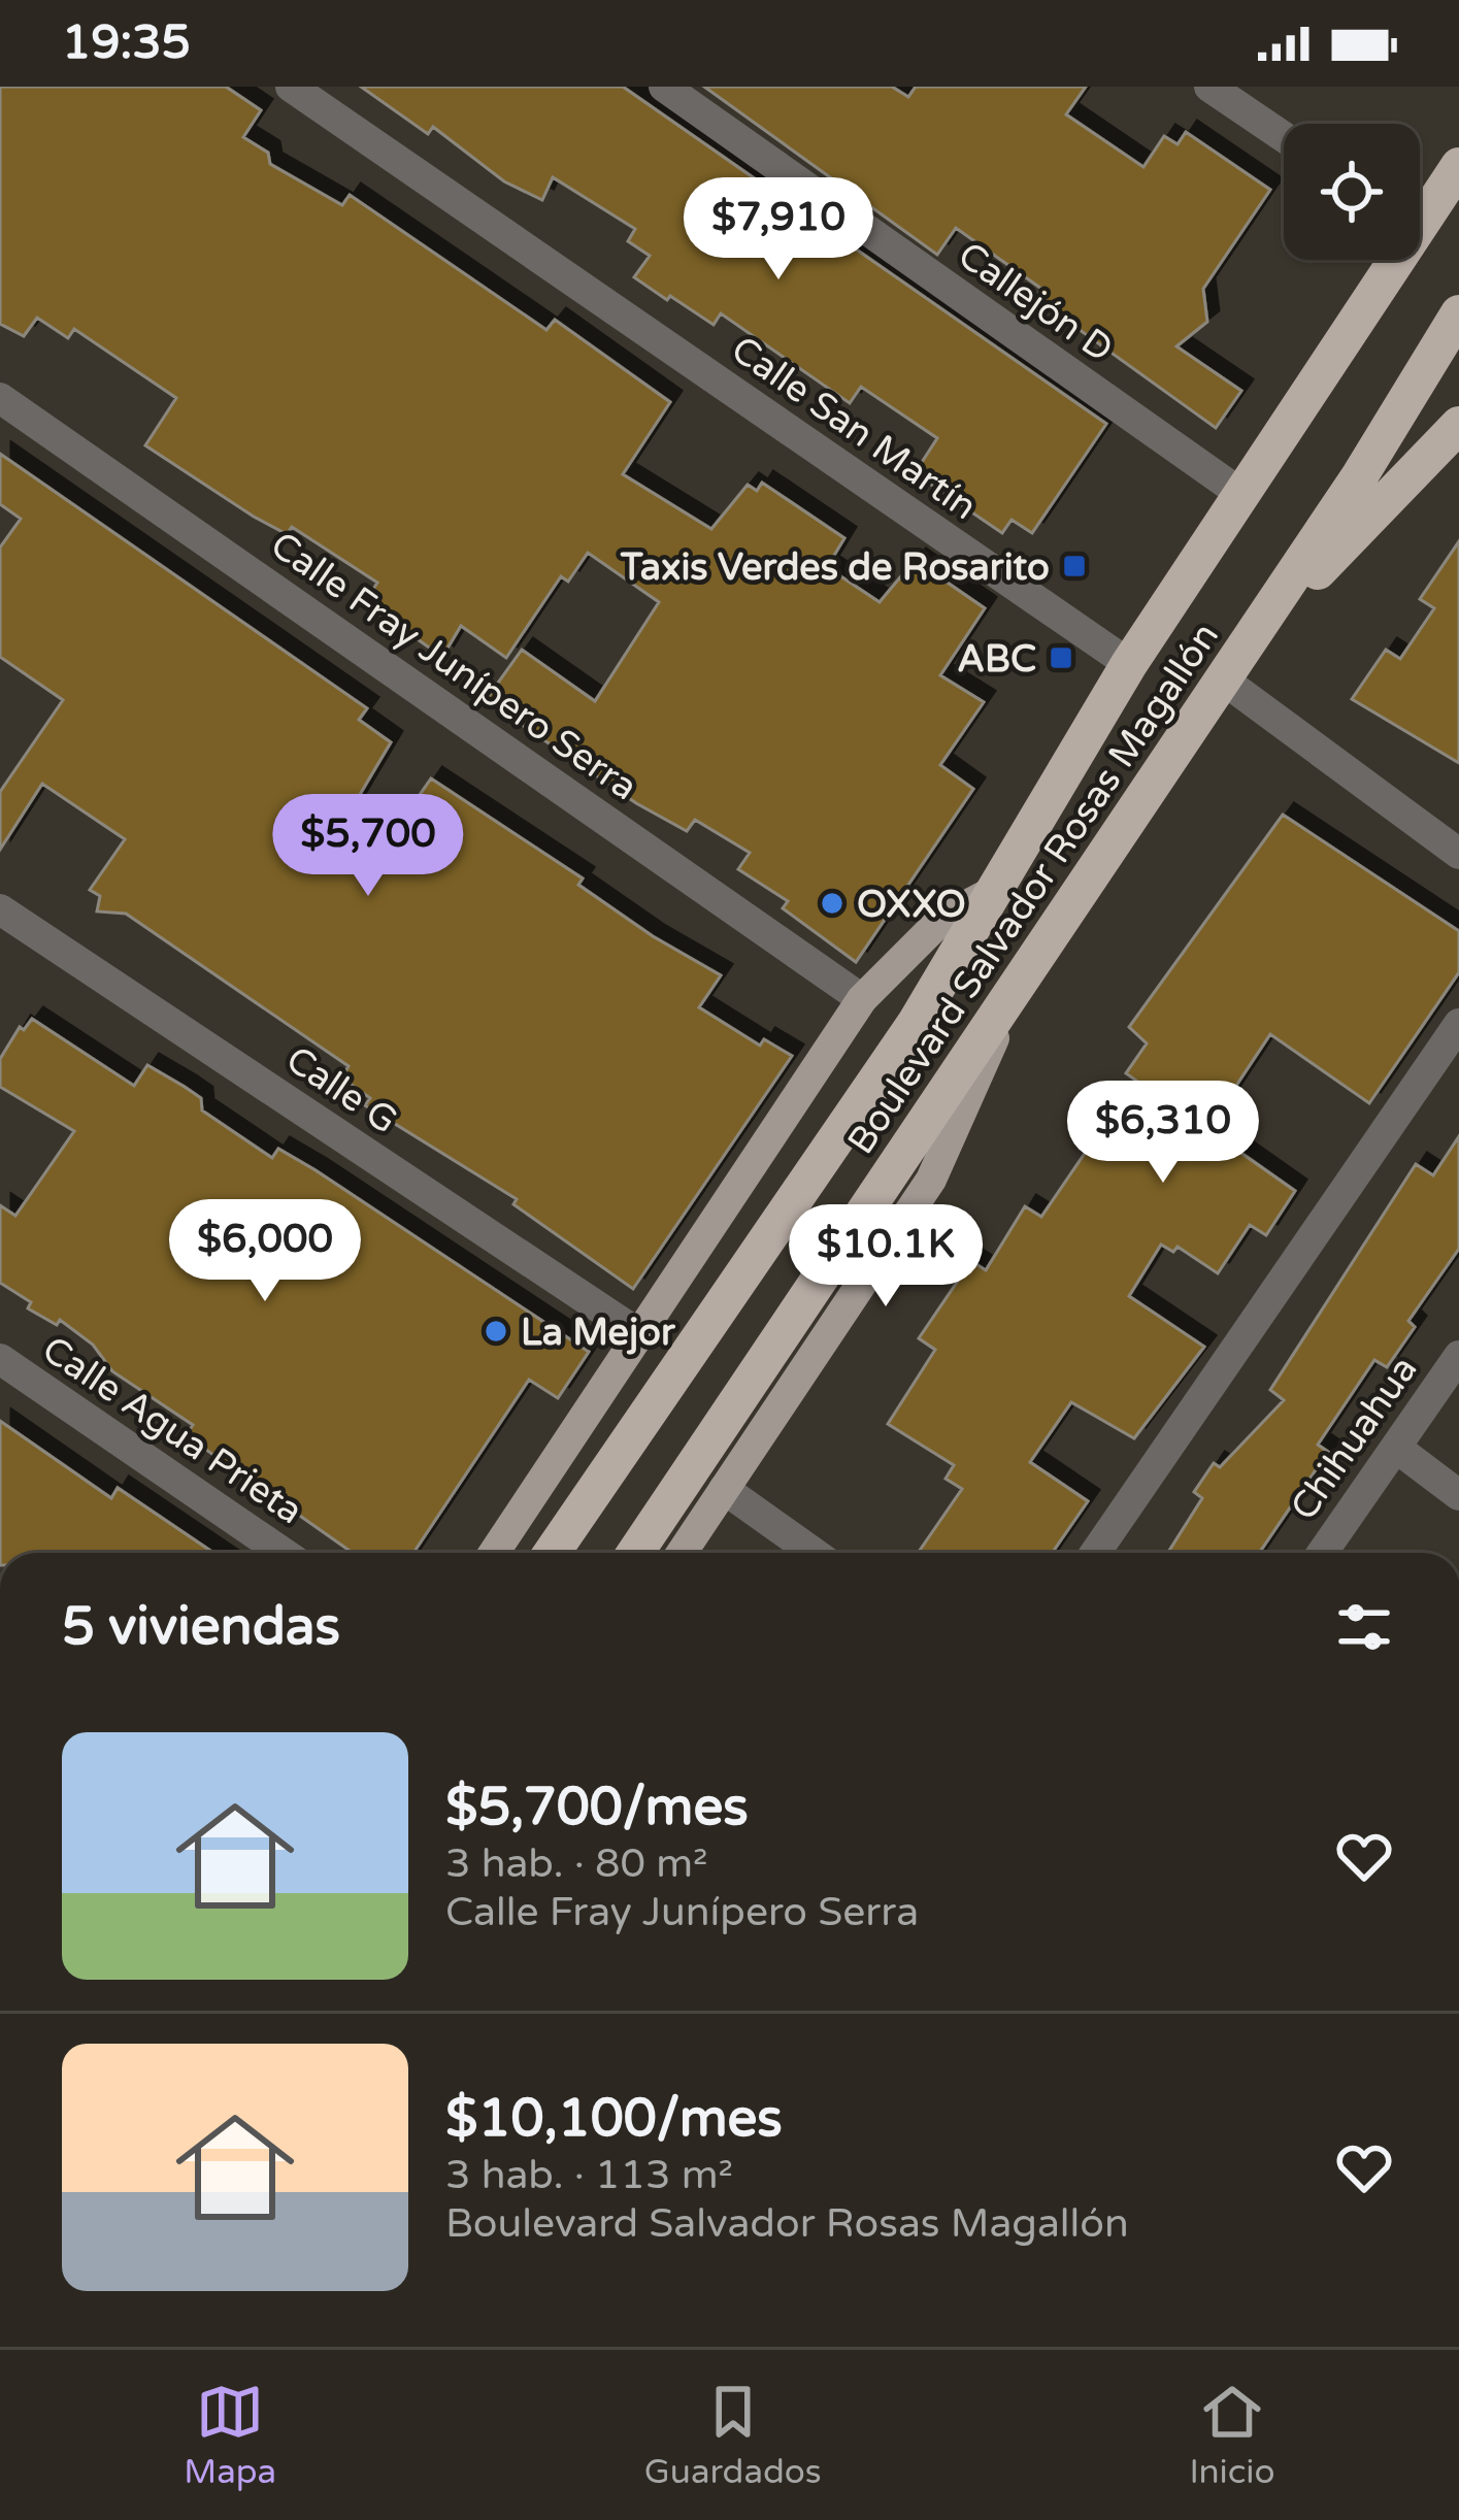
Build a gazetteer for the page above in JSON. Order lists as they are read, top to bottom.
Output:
{
  "streets": {
    "highway": ["Boulevard Salvador Rosas Magallón"],
    "street": [
      "Callejón D",
      "Calle San Martín",
      "Calle Fray Junípero Serra",
      "Calle G",
      "Calle Agua Prieta",
      "Chihuahua"
    ]
  },
  "crossings": [
    ["Callejón D", "Boulevard Salvador Rosas Magallón"],
    ["Calle San Martín", "Boulevard Salvador Rosas Magallón"]
  ],
  "places": {
    "transit": ["Taxis Verdes de Rosarito", "ABC"],
    "other": ["OXXO", "La Mejor"]
  },
  "page": {
    "status": "19:35",
    "price": [
      "$7,910",
      "$5,700",
      "$6,310",
      "$6,000",
      "$10.1K"
    ],
    "heading": "5 viviendas",
    "list": [
      {
        "name": "$5,700/mes",
        "note": "3 hab. · 80 m² · Calle Fray Junípero Serra"
      },
      {
        "name": "$10,100/mes",
        "note": "3 hab. · 113 m² · Boulevard Salvador Rosas Magallón"
      }
    ],
    "tabs": ["Mapa", "Guardados", "Inicio"]
  }
}
